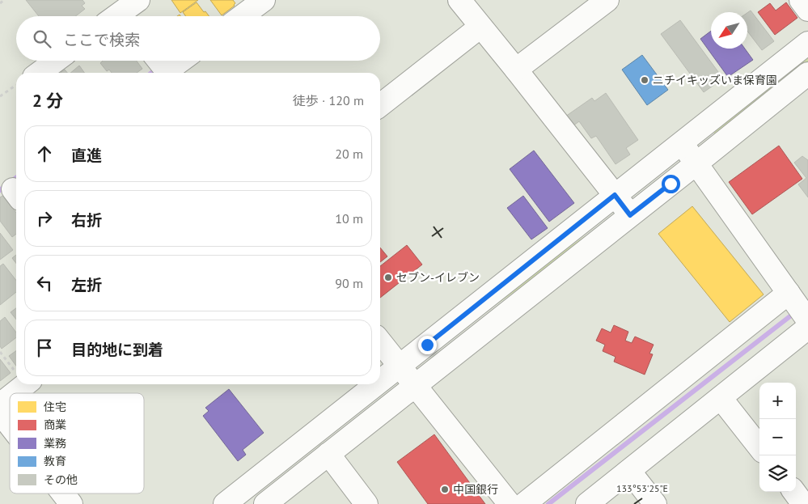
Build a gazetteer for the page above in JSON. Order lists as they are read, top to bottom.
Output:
{
  "places": ["ニチイキッズいま保育園", "セブン-イレブン", "中国銀行"],
  "legend": [
    "住宅",
    "商業",
    "業務",
    "教育",
    "その他"
  ],
  "north": "bottom left",
  "page": {
    "search": "ここで検索",
    "heading": ["2 分", "徒歩 · 120 m"],
    "list": [
      ["直進", "20 m"],
      ["右折", "10 m"],
      ["左折", "90 m"],
      "目的地に到着"
    ],
    "map_buttons": ["+", "−"]
  },
  "coordinates": ["133°53'25\"E"]
}
